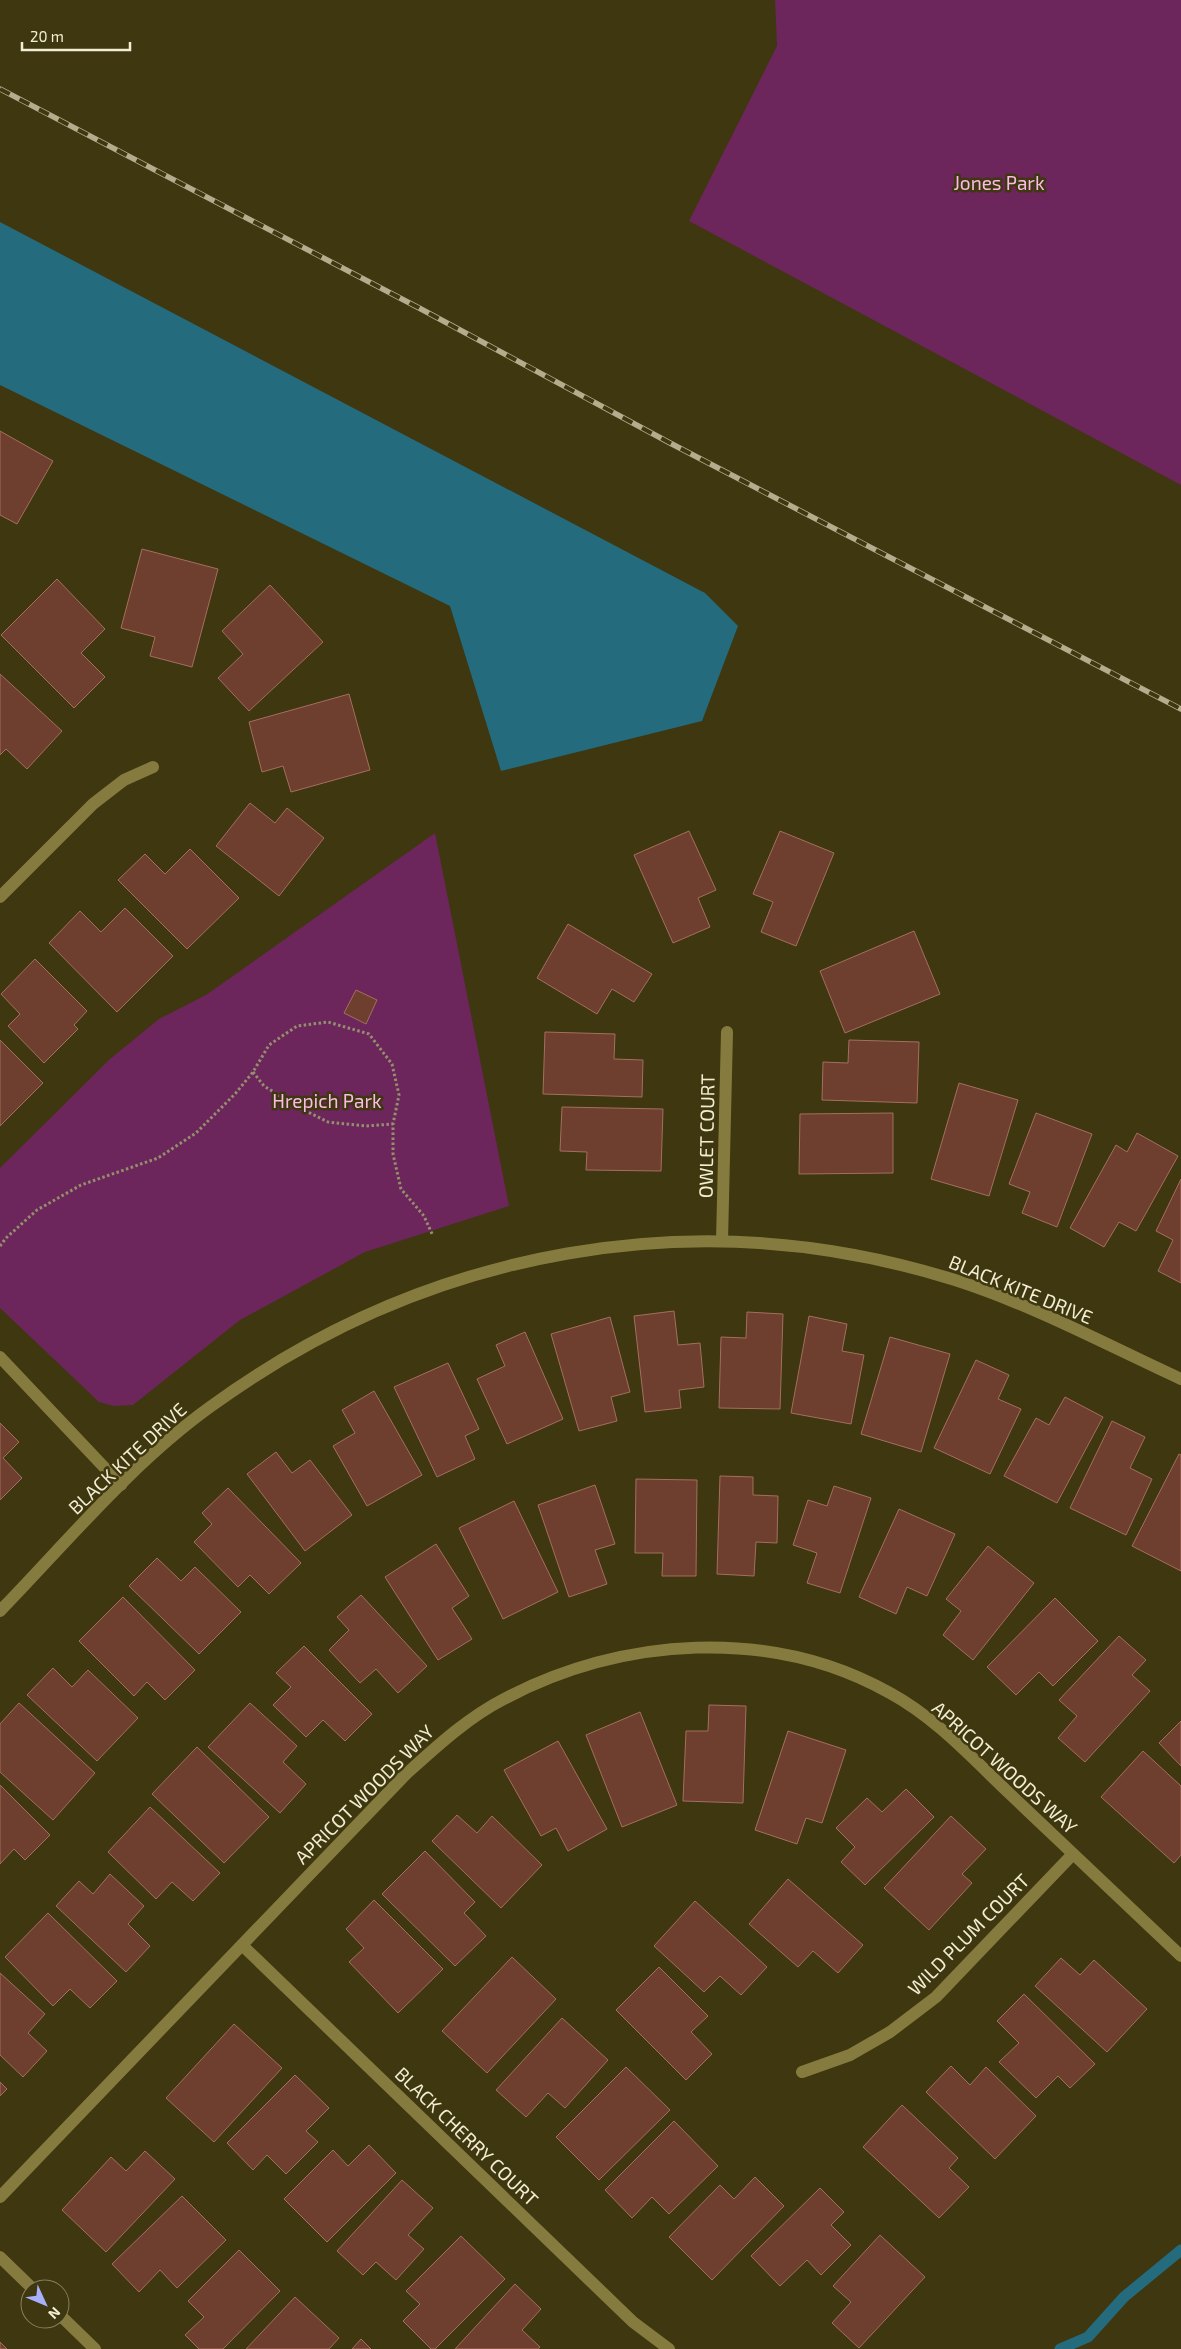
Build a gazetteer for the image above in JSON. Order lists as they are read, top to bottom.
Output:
{
  "streets": {
    "street": [
      "OWLET COURT",
      "BLACK KITE DRIVE",
      "APRICOT WOODS WAY",
      "WILD PLUM COURT",
      "BLACK CHERRY COURT"
    ]
  },
  "crossings": [
    ["OWLET COURT", "BLACK KITE DRIVE"],
    ["APRICOT WOODS WAY", "WILD PLUM COURT"],
    ["APRICOT WOODS WAY", "BLACK CHERRY COURT"]
  ],
  "parks": ["Jones Park", "Hrepich Park"],
  "scale_bar": "20 m",
  "north": "bottom right"
}
